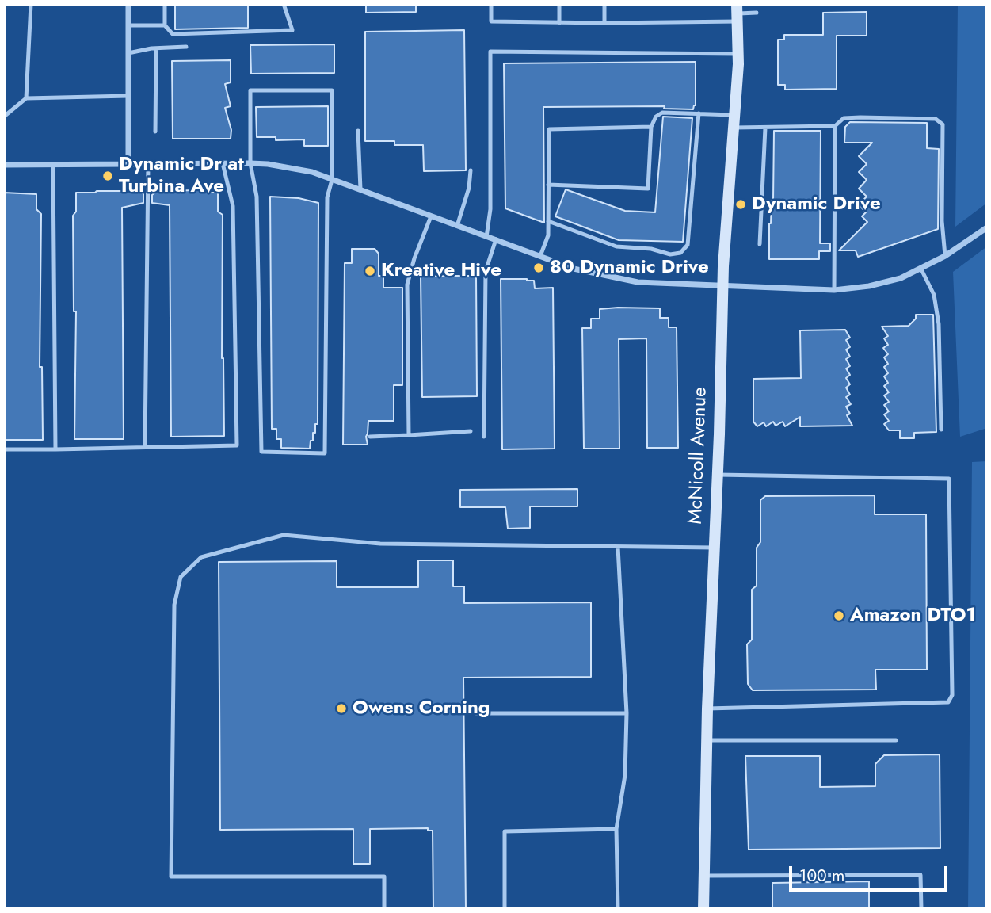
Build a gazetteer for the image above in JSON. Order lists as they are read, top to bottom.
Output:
{
  "streets": {
    "main road": ["McNicoll Avenue"]
  },
  "places": [
    "Dynamic Dr at Turbina Ave",
    "Dynamic Drive",
    "80 Dynamic Drive",
    "Kreative Hive",
    "Amazon DTO1",
    "Owens Corning"
  ],
  "scale_bar": "100 m"
}
